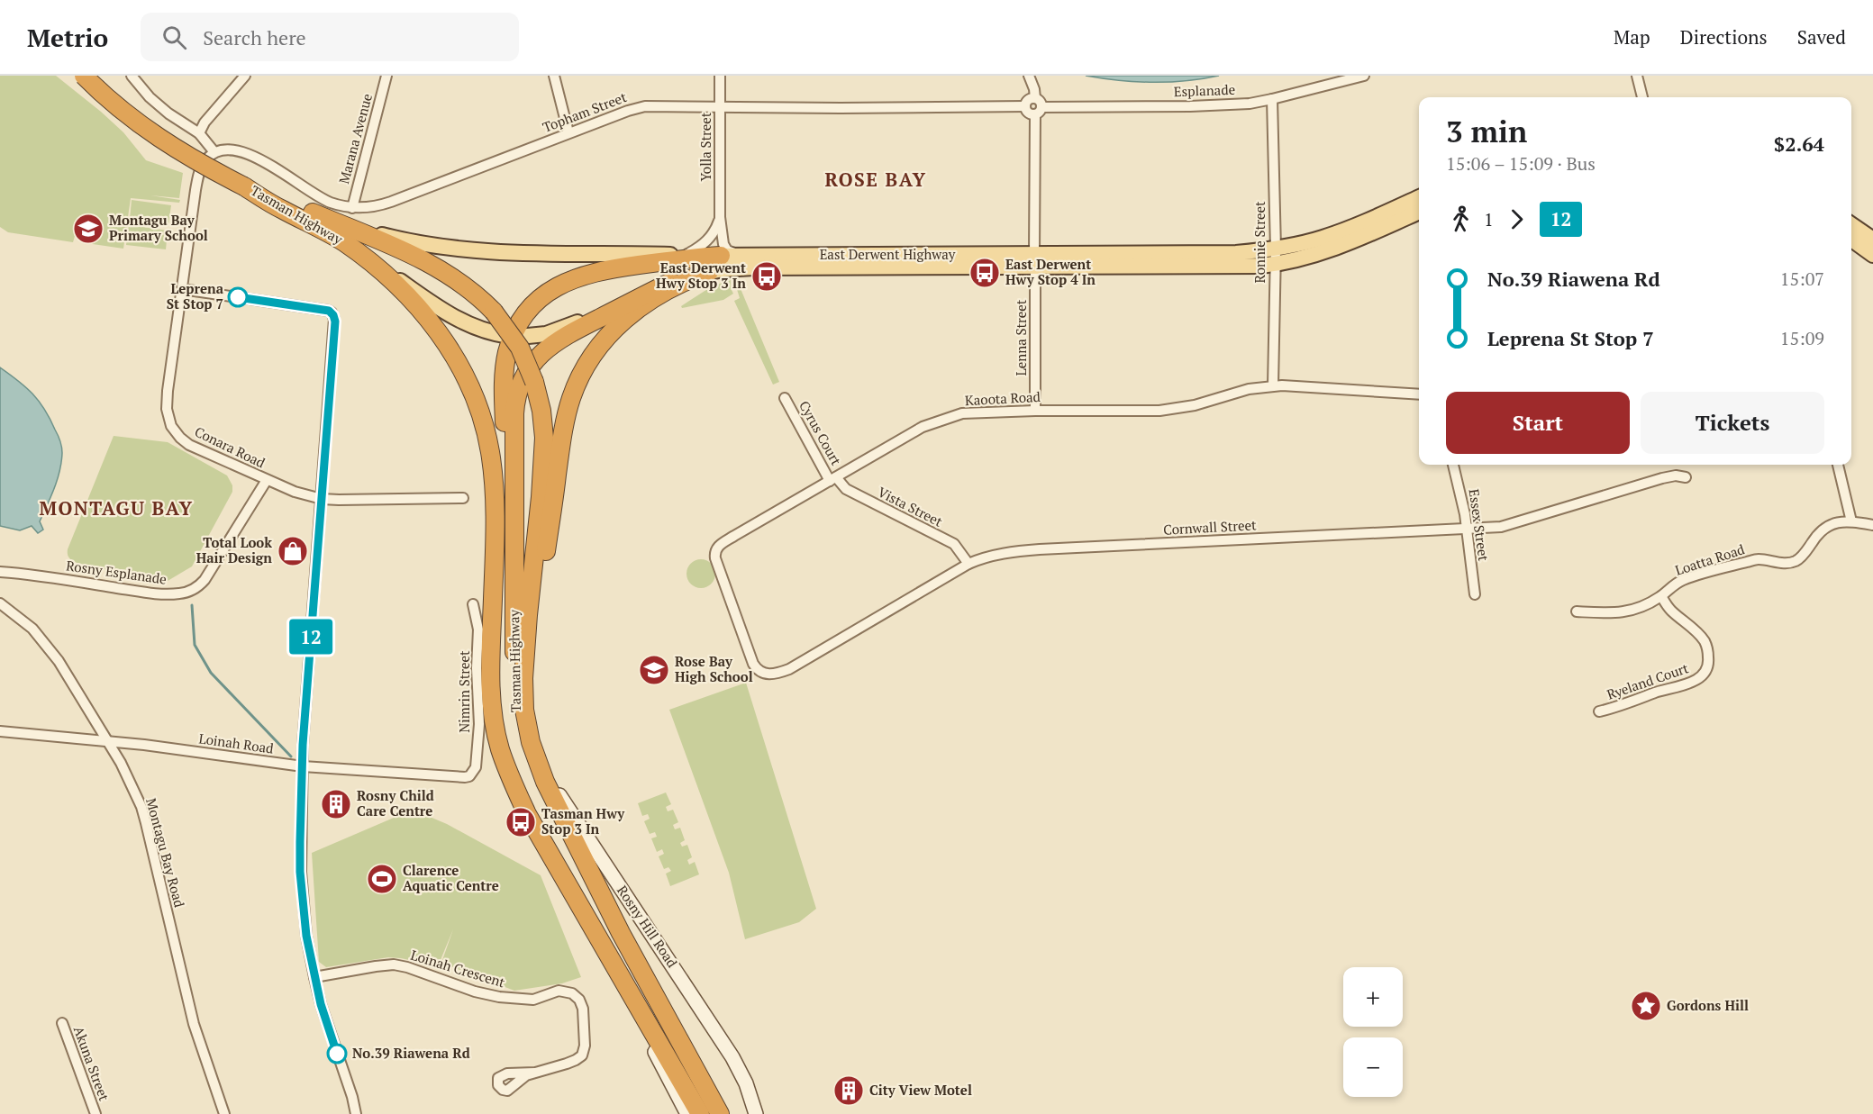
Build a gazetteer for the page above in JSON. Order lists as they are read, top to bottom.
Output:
{
  "streets": {
    "highway": ["Tasman Highway"],
    "main road": ["East Derwent Highway", "Rosny Hill Road"],
    "street": [
      "Esplanade",
      "Topham Street",
      "Marana Avenue",
      "Yolla Street",
      "Ronnie Street",
      "Lenna Street",
      "Kaoota Road",
      "Cyrus Court",
      "Conara Road",
      "Vista Street",
      "Essex Street",
      "Cornwall Street",
      "Loatta Road",
      "Rosny Esplanade",
      "Ryeland Court",
      "Nimrin Street",
      "Loinah Road",
      "Montagu Bay Road",
      "Loinah Crescent",
      "Akuna Street"
    ]
  },
  "crossings": [
    ["Esplanade", "Topham Street"],
    ["Esplanade", "Ronnie Street"],
    ["Esplanade", "Lenna Street"],
    ["Topham Street", "Marana Avenue"],
    ["Topham Street", "Yolla Street"],
    ["Topham Street", "Lenna Street"],
    ["Topham Street", "Conara Road"],
    ["Yolla Street", "East Derwent Highway"],
    ["Tasman Highway", "East Derwent Highway"],
    ["Tasman Highway", "Rosny Hill Road"],
    ["Ronnie Street", "East Derwent Highway"],
    ["Ronnie Street", "Kaoota Road"],
    ["East Derwent Highway", "Lenna Street"],
    ["Lenna Street", "Kaoota Road"],
    ["Kaoota Road", "Cyrus Court"],
    ["Kaoota Road", "Vista Street"],
    ["Kaoota Road", "Cornwall Street"],
    ["Cyrus Court", "Vista Street"],
    ["Conara Road", "Rosny Esplanade"],
    ["Vista Street", "Cornwall Street"],
    ["Essex Street", "Cornwall Street"],
    ["Loatta Road", "Ryeland Court"],
    ["Nimrin Street", "Loinah Road"],
    ["Loinah Road", "Montagu Bay Road"]
  ],
  "districts": ["ROSE BAY", "MONTAGU BAY"],
  "places": {
    "school or university": ["Montagu Bay Primary School", "Rose Bay High School"],
    "bus stop": ["East Derwent Hwy Stop 4 In", "East Derwent Hwy Stop 3 In", "Tasman Hwy Stop 3 In"],
    "other": ["Leprena St Stop 7", "No.39 Riawena Rd"],
    "shop": ["Total Look Hair Design"],
    "building": ["Rosny Child Care Centre", "City View Motel"],
    "sports": ["Clarence Aquatic Centre"],
    "place": ["Gordons Hill"]
  },
  "lines": ["bus line 12"],
  "page": {
    "header": "Metrio",
    "search": "Search here",
    "nav": ["Map", "Directions", "Saved"],
    "on_map": "12",
    "heading": ["3 min", "15:06 – 15:09 · Bus", "$2.64"],
    "legs": ["1", "12"],
    "list": [
      {
        "name": "No.39 Riawena Rd",
        "value": "15:07"
      },
      {
        "name": "Leprena St Stop 7",
        "value": "15:09"
      }
    ],
    "buttons": ["Start", "Tickets"],
    "map_buttons": ["+", "−"]
  }
}
